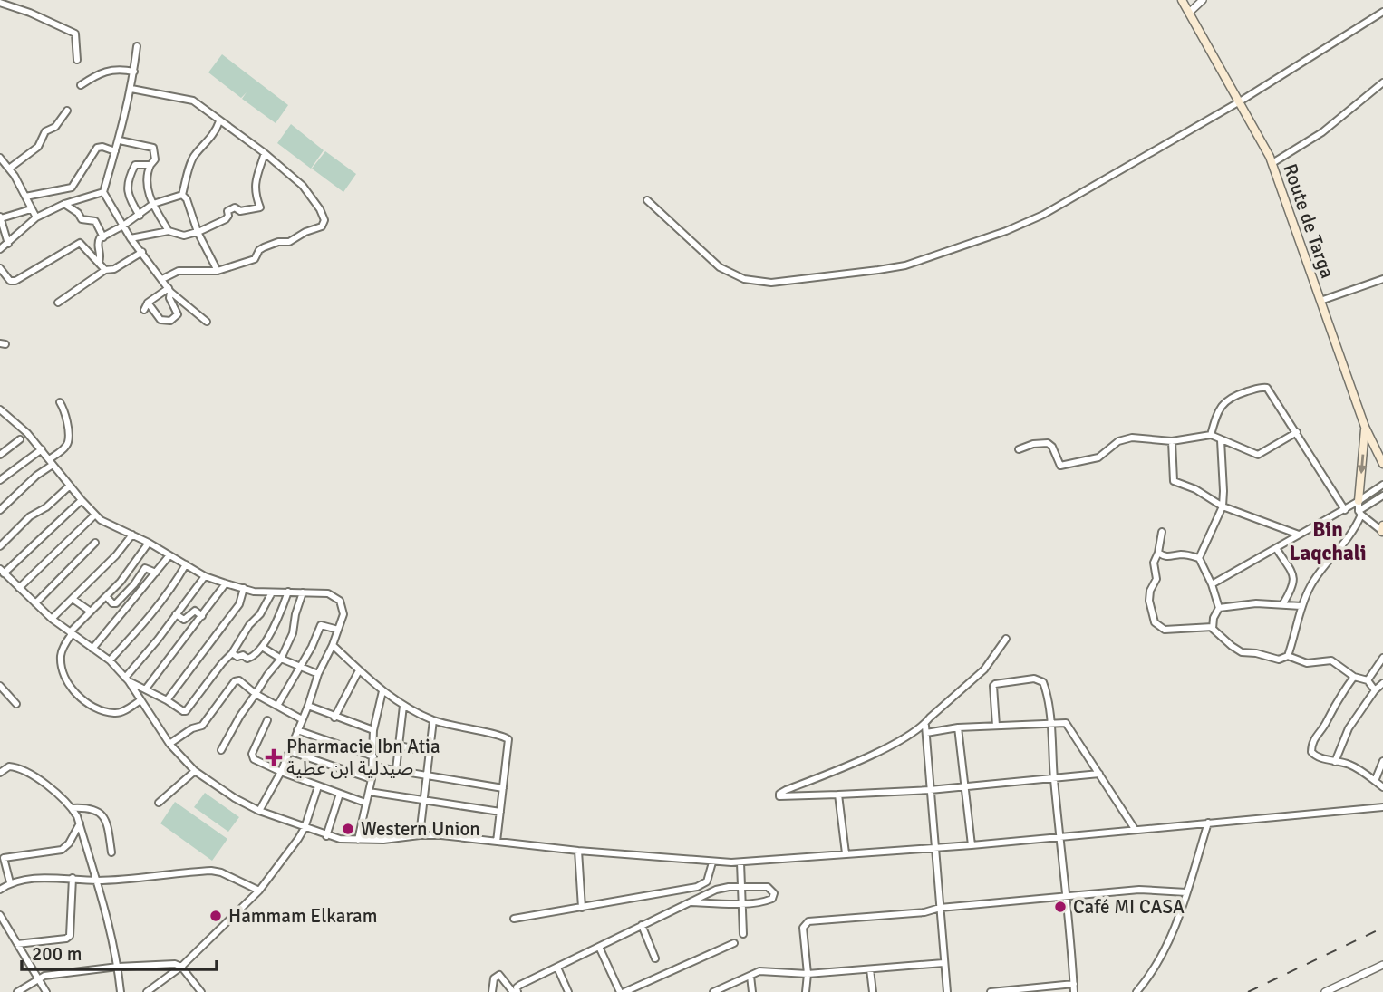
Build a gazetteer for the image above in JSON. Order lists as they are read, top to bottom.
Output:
{
  "streets": {
    "main road": ["Route de Targa"]
  },
  "districts": ["Bin Laqchali"],
  "places": {
    "health": ["Pharmacie Ibn Atia صيدلية ابن عطية"],
    "other": ["Western Union", "Café MI CASA", "Hammam Elkaram"]
  },
  "scale_bar": "200 m"
}
